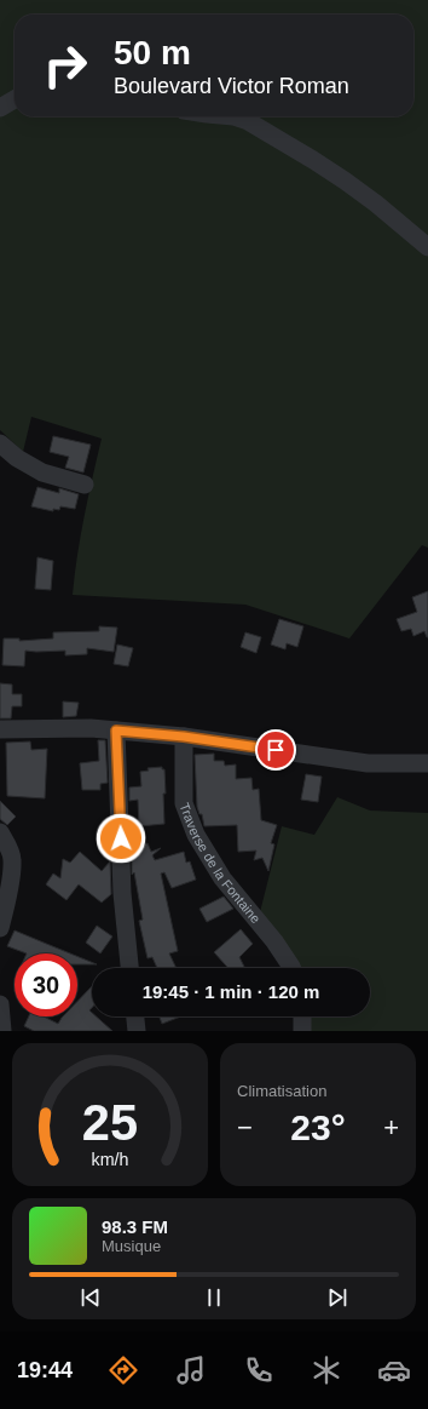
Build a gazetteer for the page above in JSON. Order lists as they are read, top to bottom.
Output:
{
  "streets": {
    "street": ["Traverse de la Fontaine"]
  },
  "page": {
    "turn": ["50 m", "Boulevard Victor Roman"],
    "limit": "30",
    "trip": "19:45 · 1 min · 120 m",
    "tile": "Climatisation",
    "heat": ["−", "23°", "+"],
    "song": ["98.3 FM", "Musique"],
    "tabs": "19:44",
    "gauge": ["25", "km/h"]
  }
}
